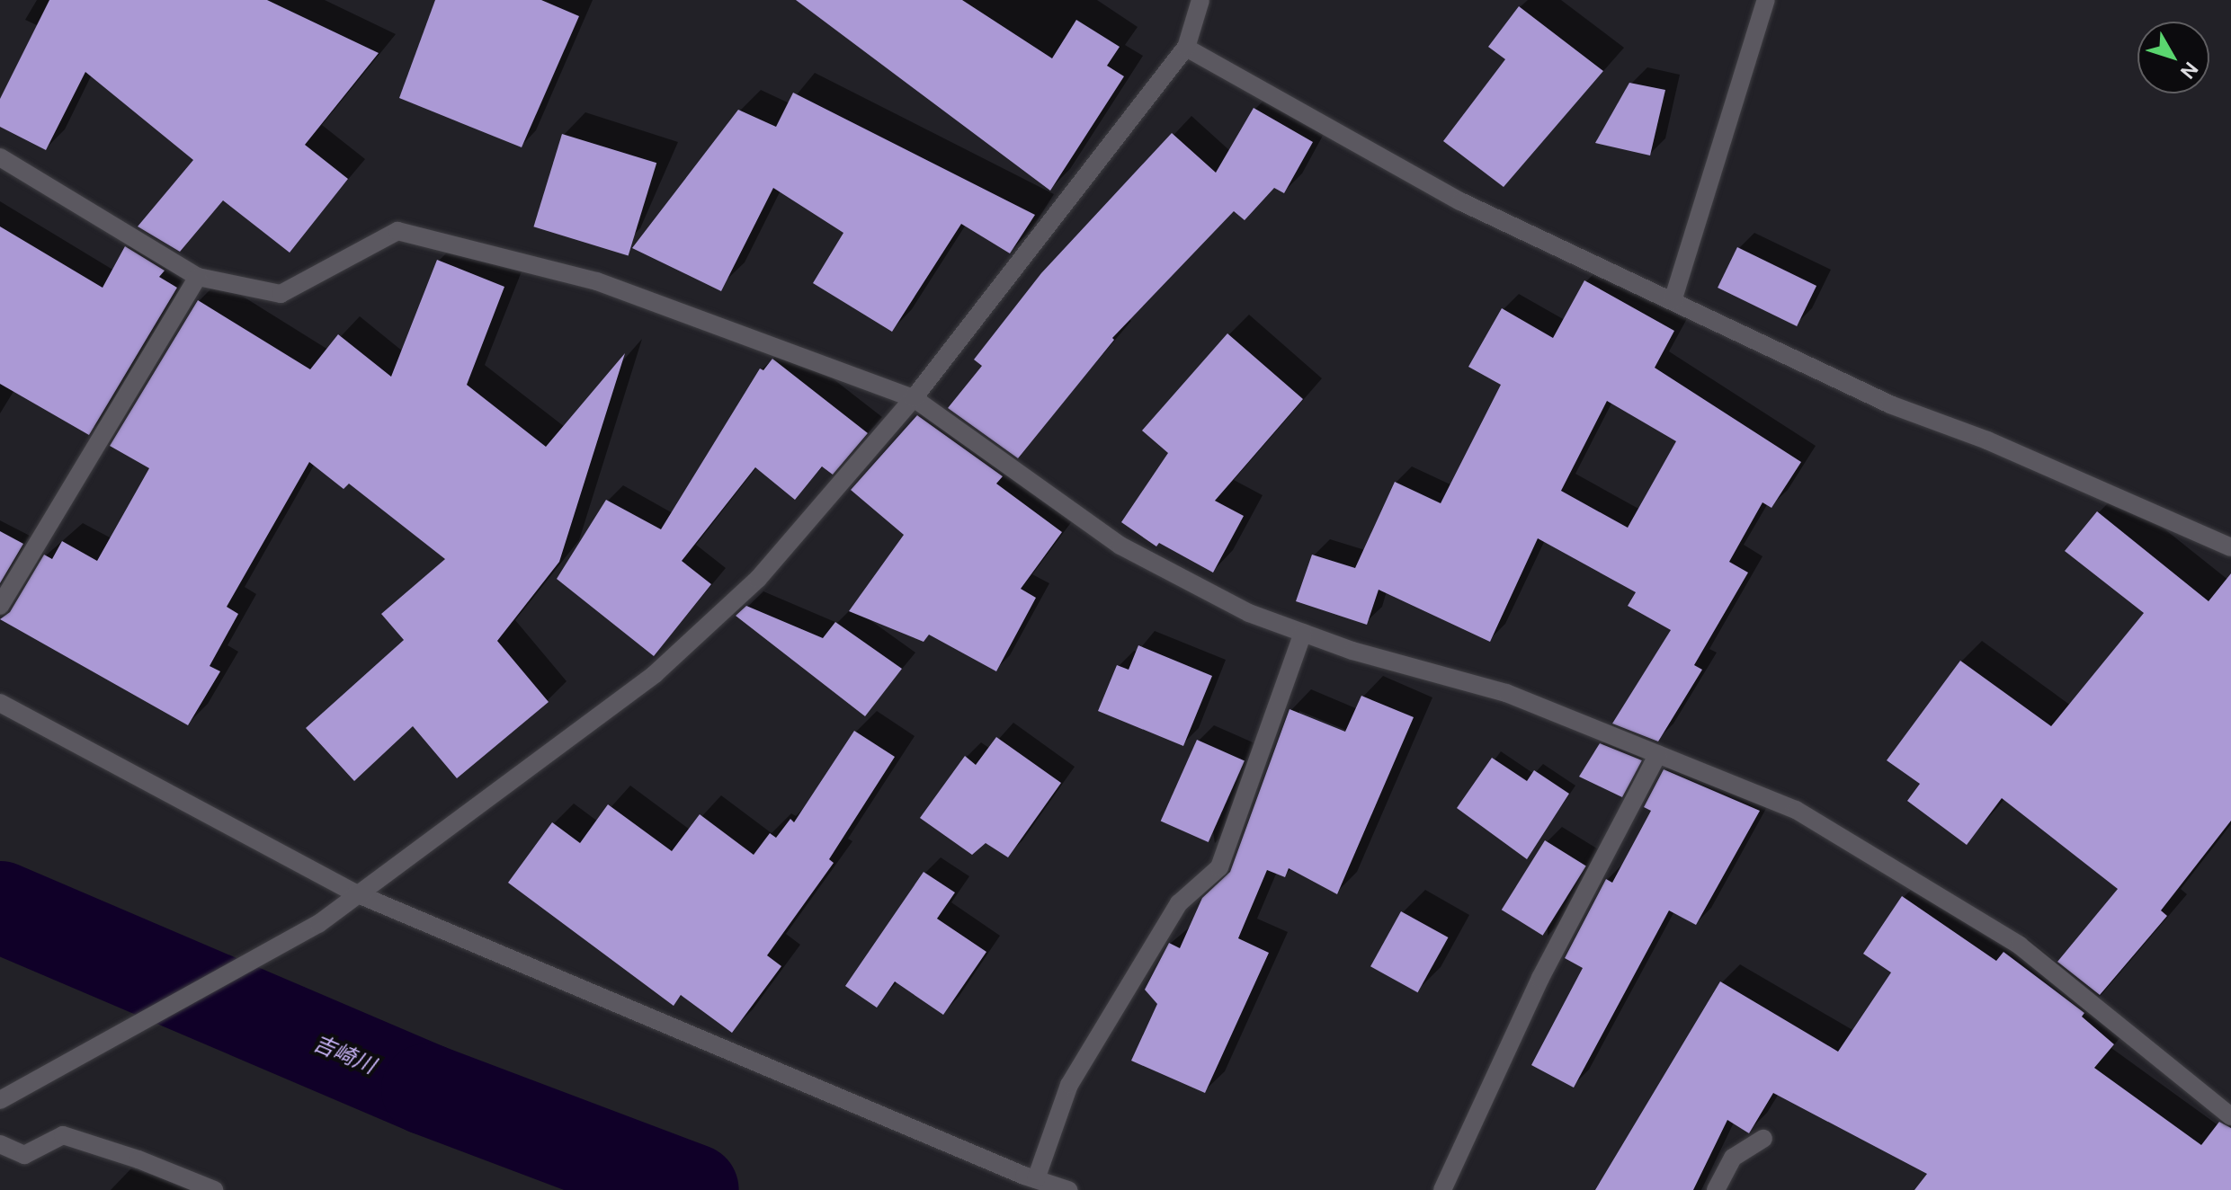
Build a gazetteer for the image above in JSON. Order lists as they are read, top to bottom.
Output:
{
  "water": ["吉崎川"],
  "north": "bottom right"
}
